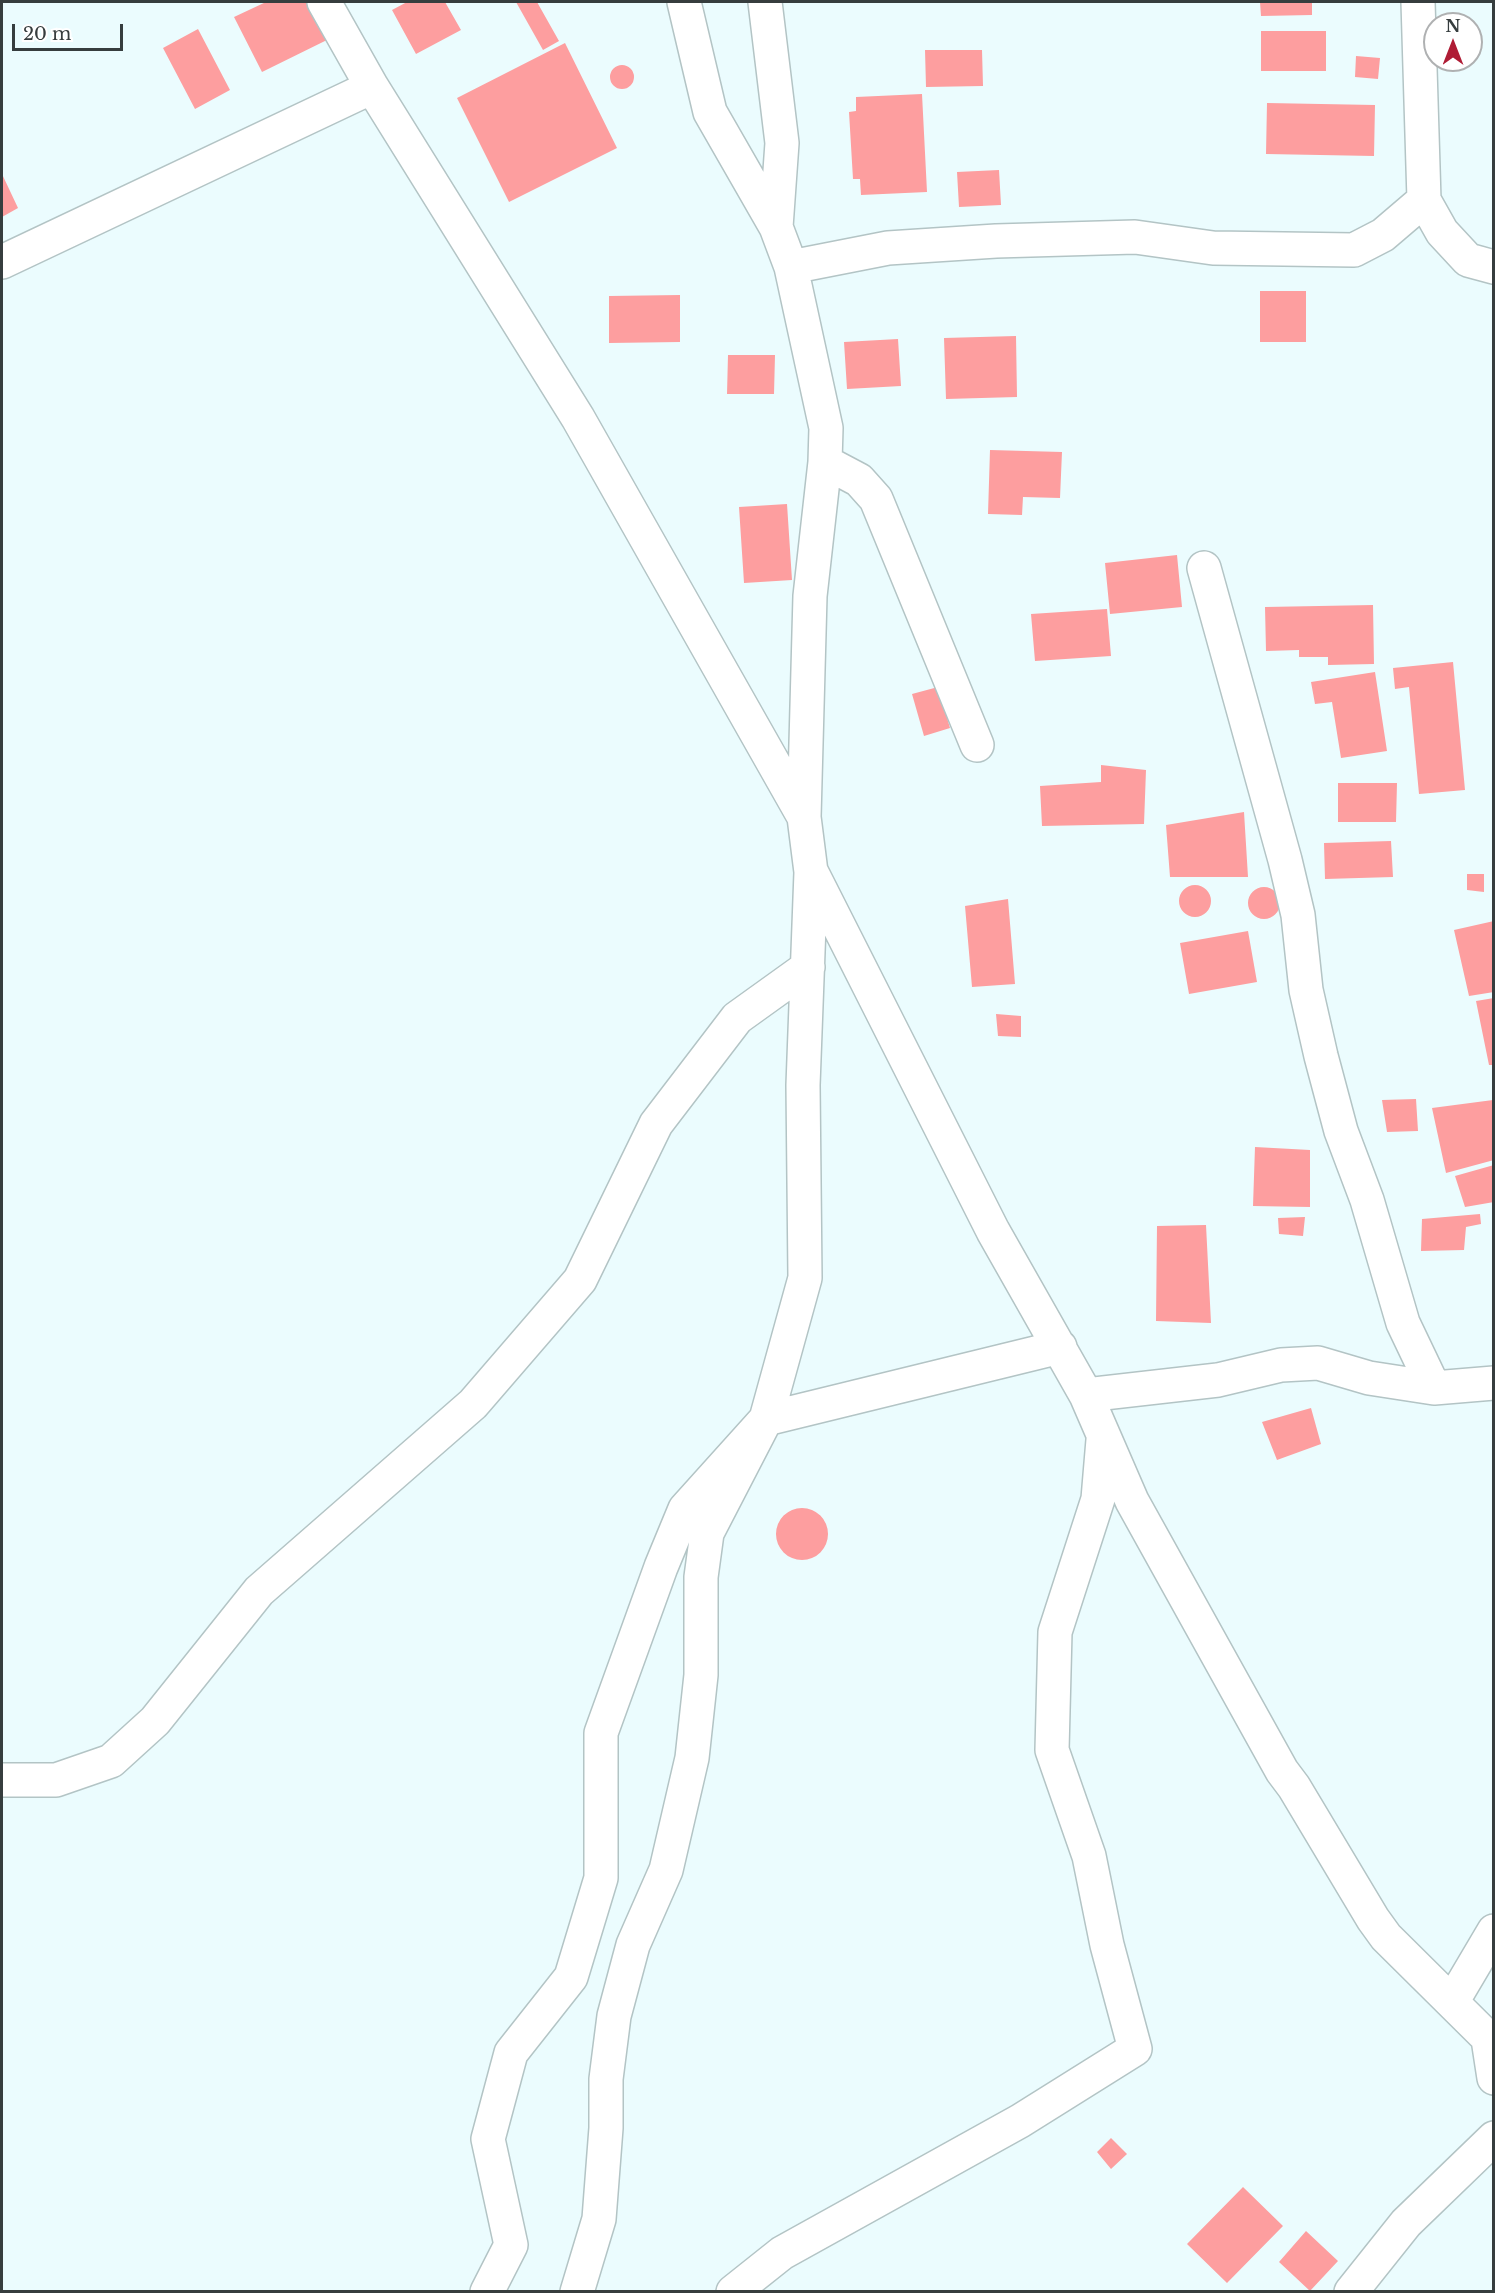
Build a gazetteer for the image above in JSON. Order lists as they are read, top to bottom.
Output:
{
  "scale_bar": "20 m",
  "north": "top"
}
